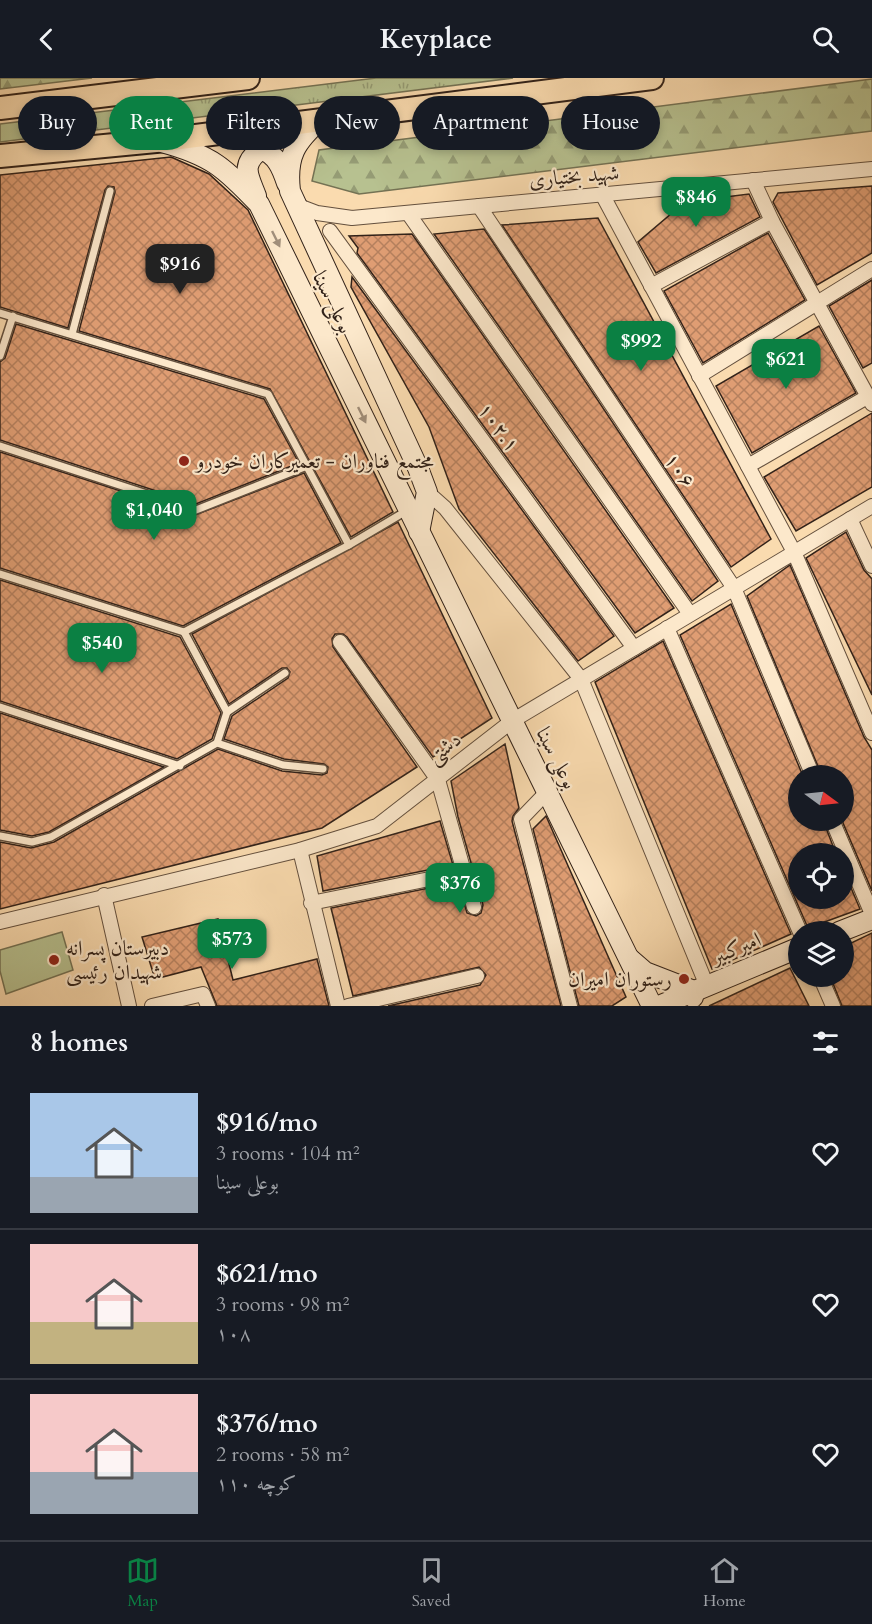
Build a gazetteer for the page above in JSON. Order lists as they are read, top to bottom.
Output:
{
  "streets": {
    "main road": ["بوعلی سینا", "امیرکبیر"],
    "street": [
      "شهید بختیاری",
      "۱۰۲.۱",
      "۱۰۶",
      "دشتی"
    ]
  },
  "crossings": [
    ["شهید بختیاری", "۱۰۶"],
    ["بوعلی سینا", "دشتی"],
    ["۱۰۲.۱", "دشتی"],
    ["۱۰۶", "دشتی"]
  ],
  "places": ["مجتمع فناوران - تعمیرکاران خودرو", "دبیرستان پسرانه شهیدان رئیسی", "رستوران امیران"],
  "north": "right",
  "page": {
    "header": "Keyplace",
    "chip": [
      "Buy",
      "Rent",
      "Filters",
      "New",
      "Apartment",
      "House"
    ],
    "price": [
      "$846",
      "$916",
      "$992",
      "$621",
      "$1,040",
      "$540",
      "$376",
      "$573"
    ],
    "heading": "8 homes",
    "list": [
      {
        "name": "$916/mo",
        "note": "3 rooms · 104 m² · بوعلی سینا"
      },
      {
        "name": "$621/mo",
        "note": "3 rooms · 98 m² · ۱۰۸"
      },
      {
        "name": "$376/mo",
        "note": "2 rooms · 58 m² · کوچه ۱۱۰"
      }
    ],
    "tabs": ["Map", "Saved", "Home"]
  }
}
